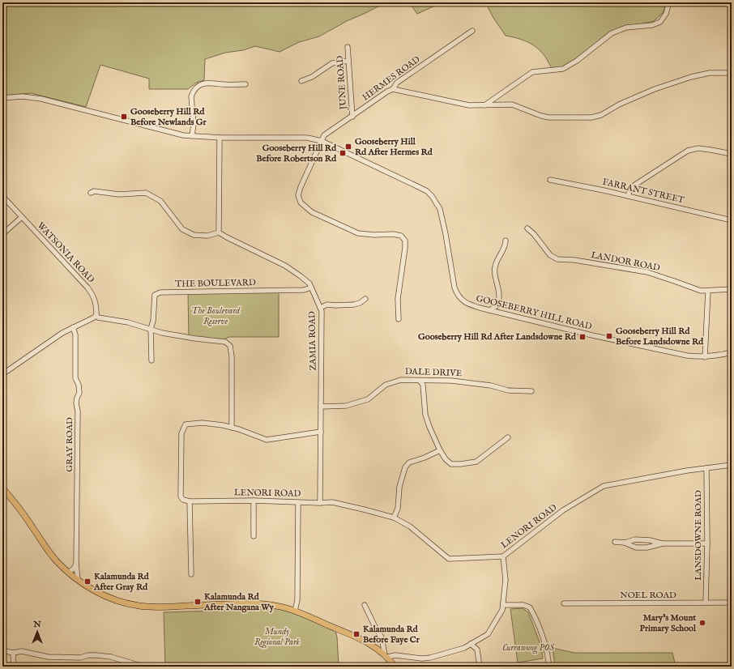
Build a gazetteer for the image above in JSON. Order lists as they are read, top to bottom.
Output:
{
  "streets": {
    "street": [
      "HERMES ROAD",
      "JUNE ROAD",
      "FARRANT STREET",
      "WATSONIA ROAD",
      "LANDOR ROAD",
      "THE BOULEVARD",
      "GOOSEBERRY HILL ROAD",
      "ZAMIA ROAD",
      "DALE DRIVE",
      "GRAY ROAD",
      "LENORI ROAD",
      "LANSDOWNE ROAD",
      "NOEL ROAD"
    ]
  },
  "crossings": [
    ["HERMES ROAD", "JUNE ROAD"],
    ["HERMES ROAD", "GOOSEBERRY HILL ROAD"],
    ["THE BOULEVARD", "ZAMIA ROAD"],
    ["ZAMIA ROAD", "DALE DRIVE"],
    ["ZAMIA ROAD", "LENORI ROAD"],
    ["LENORI ROAD", "LANSDOWNE ROAD"],
    ["LANSDOWNE ROAD", "NOEL ROAD"]
  ],
  "parks": ["The Boulevard Reserve", "Mundy Regional Park", "Currawong POS"],
  "places": {
    "transit": [
      "Gooseberry Hill Rd Before Newlands Gr",
      "Gooseberry Hill Rd After Hermes Rd",
      "Gooseberry Hill Rd Before Robertson Rd",
      "Gooseberry Hill Rd Before Landsdowne Rd",
      "Gooseberry Hill Rd After Landsdowne Rd",
      "Kalamunda Rd After Gray Rd",
      "Kalamunda Rd After Nangana Wy",
      "Kalamunda Rd Before Faye Cr"
    ],
    "other": ["Mary’s Mount Primary School"]
  },
  "north": "top"
}
